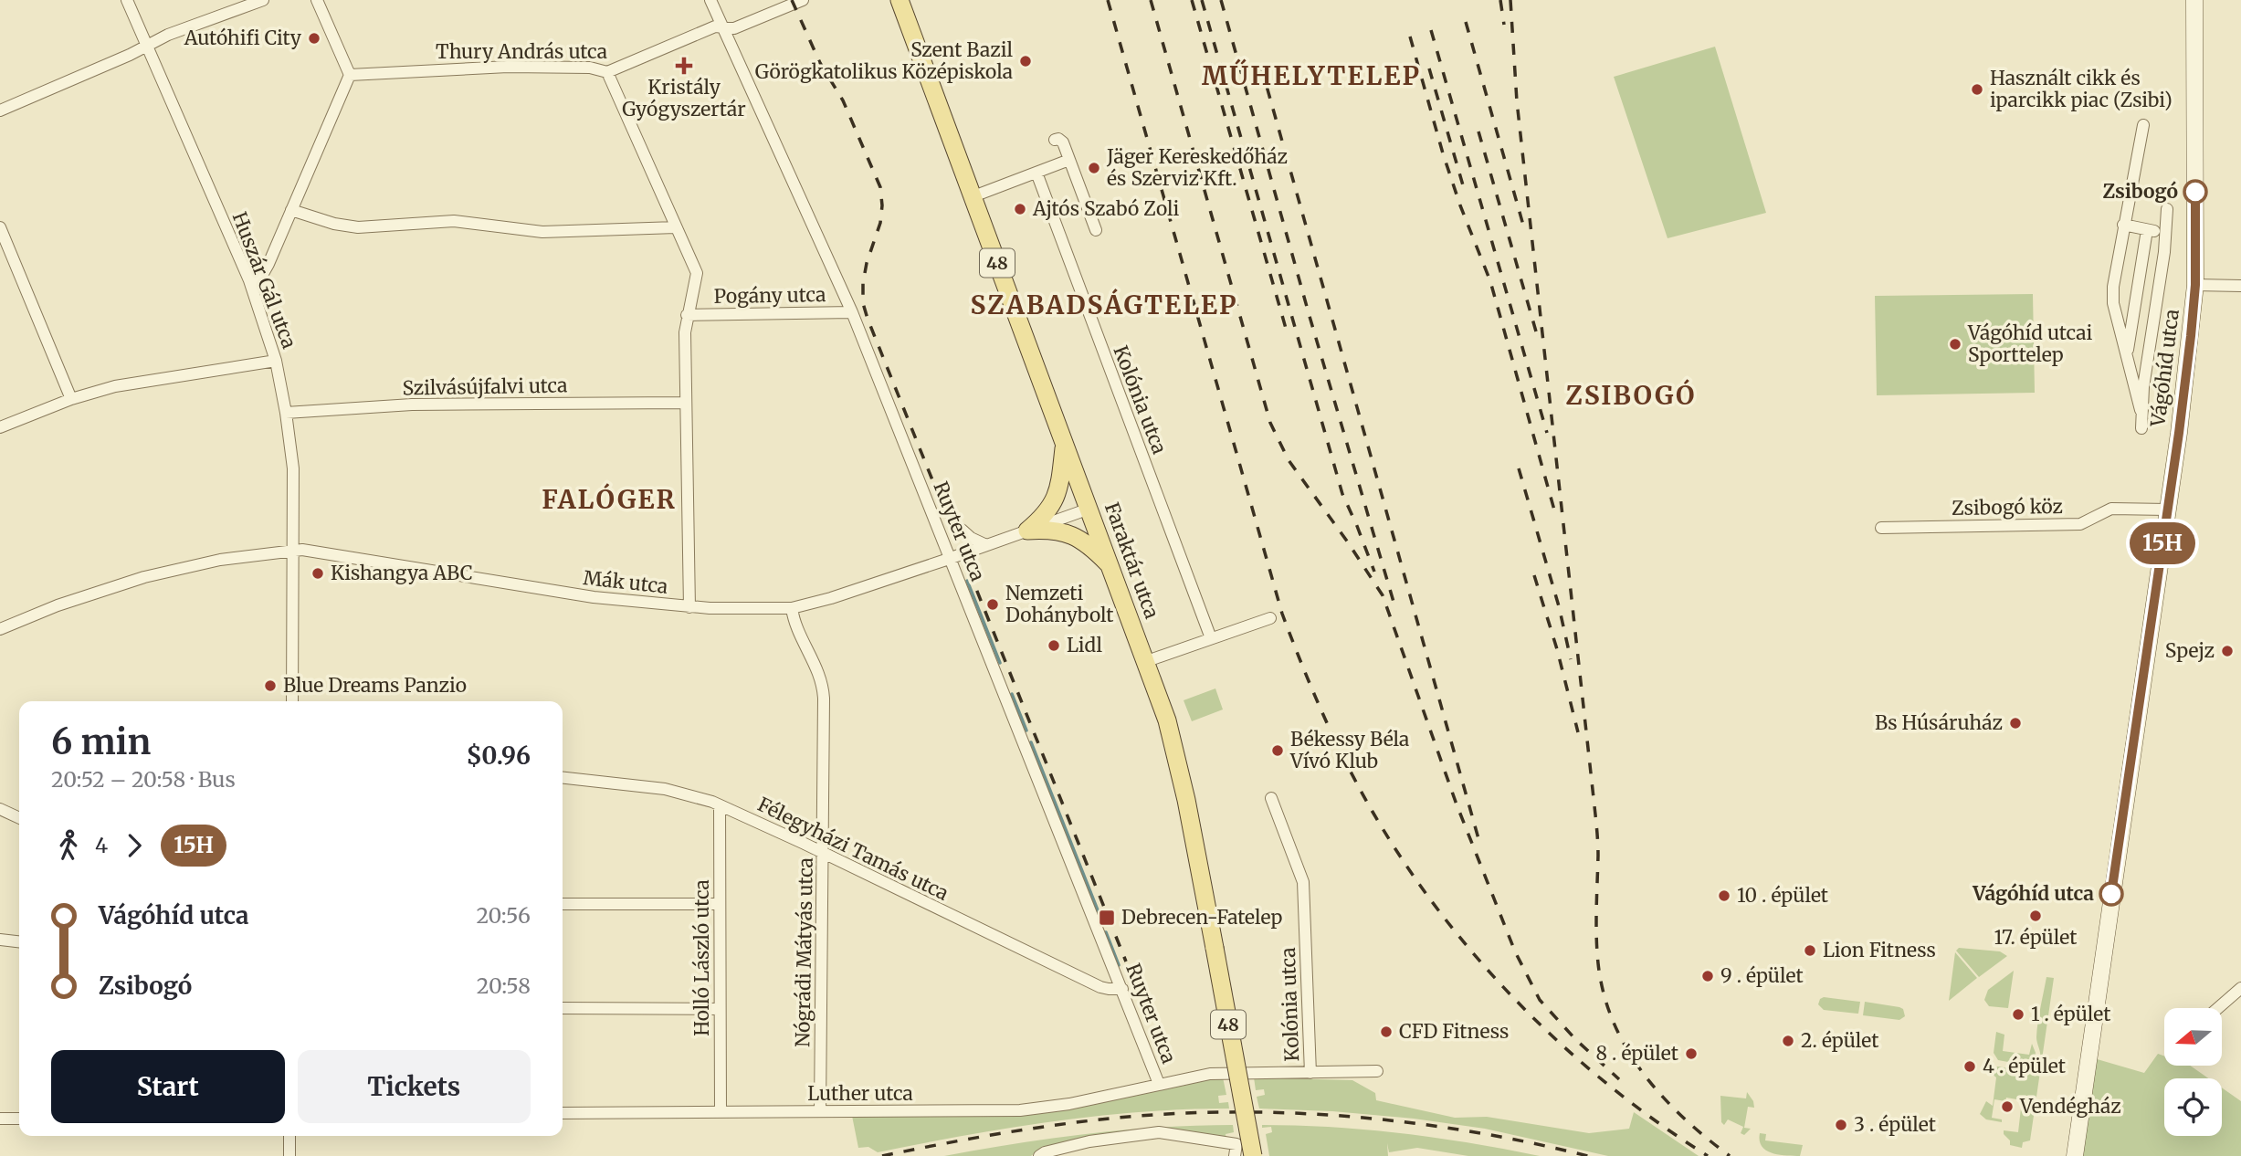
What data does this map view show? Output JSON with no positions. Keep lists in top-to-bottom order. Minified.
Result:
{"streets":{"main road":["48","Vágóhíd utca","Faraktár utca"],"street":["Thury András utca","Huszár Gál utca","Pogány utca","Szilvásújfalvi utca","Kolónia utca","Zsibogó köz","Ruyter utca","Mák utca","Félegyházi Tamás utca","Nógrádi Mátyás utca","Holló László utca","Luther utca"]},"crossings":[["Thury András utca","Ruyter utca"],["Huszár Gál utca","Szilvásújfalvi utca"],["Huszár Gál utca","Mák utca"],["Pogány utca","Ruyter utca"],["Vágóhíd utca","Zsibogó köz"],["Kolónia utca","Luther utca"],["Ruyter utca","Mák utca"],["Ruyter utca","Félegyházi Tamás utca"],["Ruyter utca","Luther utca"],["Faraktár utca","Mák utca"],["Mák utca","Nógrádi Mátyás utca"],["Félegyházi Tamás utca","Nógrádi Mátyás utca"],["Félegyházi Tamás utca","Holló László utca"],["Nógrádi Mátyás utca","Luther utca"],["Holló László utca","Luther utca"]],"districts":["MŰHELYTELEP","SZABADSÁGTELEP","ZSIBOGÓ","FALÓGER"],"places":{"other":["Autóhifi City","Szent Bazil Görögkatolikus Középiskola","Használt cikk és iparcikk piac (Zsibi)","Jäger Kereskedőház és Szerviz Kft.","Zsibogó","Ajtós Szabó Zoli","Vágóhíd utcai Sporttelep","Kishangya ABC","Nemzeti Dohánybolt","Lidl","Spejz","Blue Dreams Panzio","Bs Húsáruház","Békessy Béla Vívó Klub","Vágóhíd utca","10 . épület","17. épület","Lion Fitness","9 . épület","1 . épület","CFD Fitness","2. épület","8 . épület","4 . épület","Vendégház","3 . épület"],"health":["Kristály Gyógyszertár"],"transit":["Debrecen-Fatelep"]},"lines":["bus line 15H"],"north":"left","page":{"on_map":"15H","heading":["6 min","20:52 – 20:58 · Bus","$0.96"],"legs":["4","15H"],"list":[{"name":"Vágóhíd utca","value":"20:56"},{"name":"Zsibogó","value":"20:58"}],"buttons":["Start","Tickets"]}}
